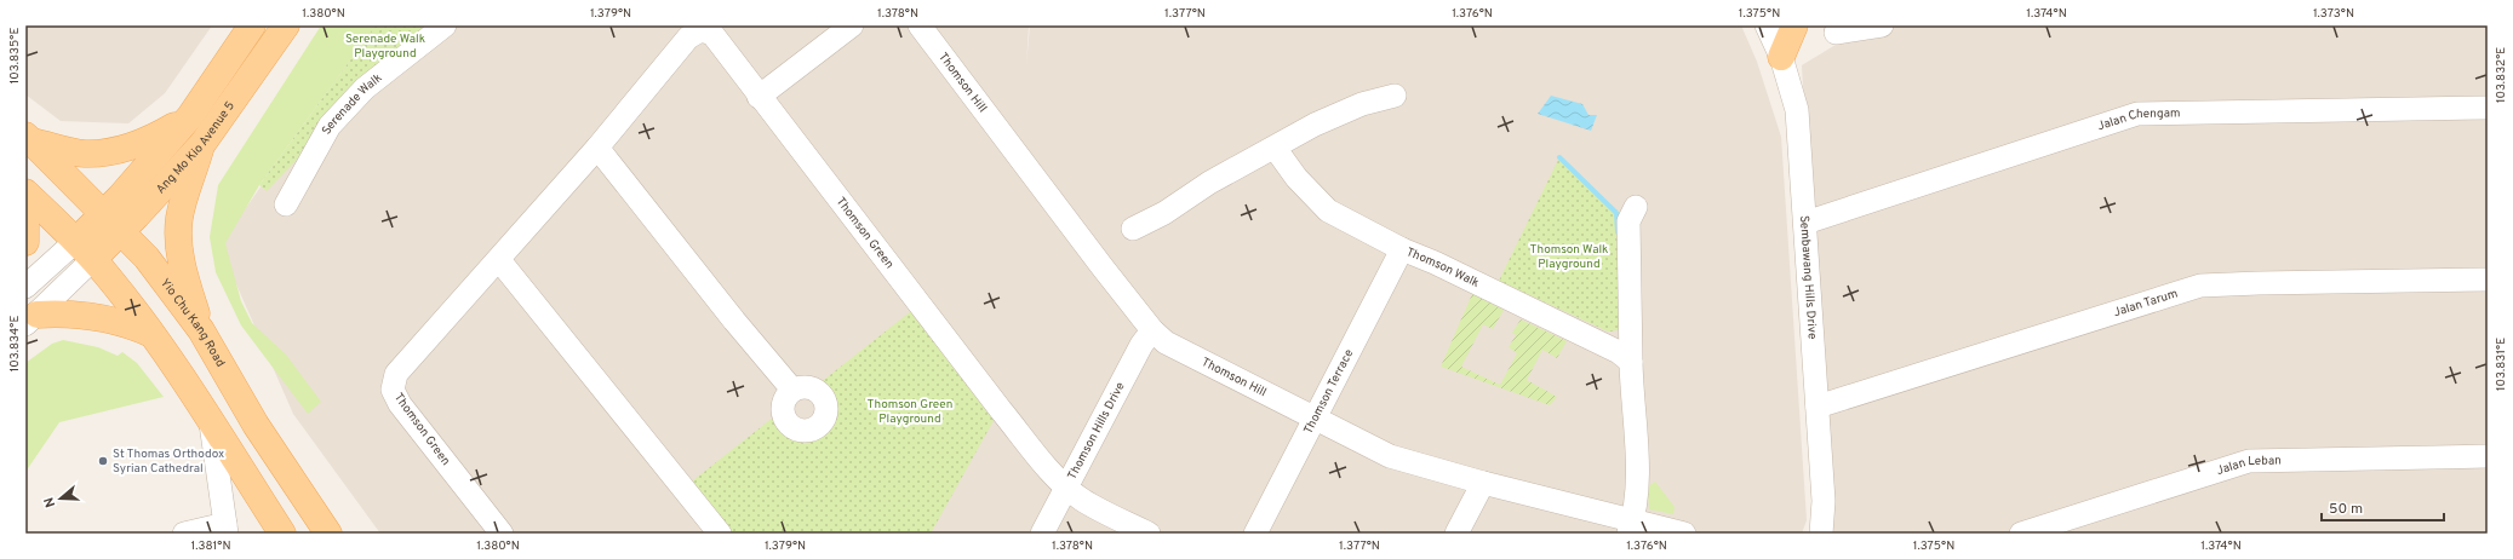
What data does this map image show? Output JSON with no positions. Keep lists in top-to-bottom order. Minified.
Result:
{"streets":{"main road":["Ang Mo Kio Avenue 5","Yio Chu Kang Road"],"street":["Thomson Hill","Serenade Walk","Jalan Chengam","Thomson Green","Thomson Walk","Sembawang Hills Drive","Jalan Tarum","Thomson Terrace","Thomson Hills Drive","Jalan Leban"]},"crossings":[["Thomson Hill","Thomson Terrace"],["Thomson Hill","Thomson Hills Drive"],["Jalan Chengam","Sembawang Hills Drive"],["Ang Mo Kio Avenue 5","Yio Chu Kang Road"],["Thomson Green","Thomson Hills Drive"],["Thomson Walk","Thomson Terrace"],["Sembawang Hills Drive","Jalan Tarum"]],"parks":["Serenade Walk Playground","Thomson Walk Playground","Thomson Green Playground"],"places":["St Thomas Orthodox Syrian Cathedral"],"scale_bar":"50 m","north":"left","coordinates":["1.380°N","1.379°N","1.378°N","1.377°N","1.376°N","1.375°N","1.374°N","1.373°N","103.835°E","103.832°E","103.834°E","103.831°E","1.381°N"]}
